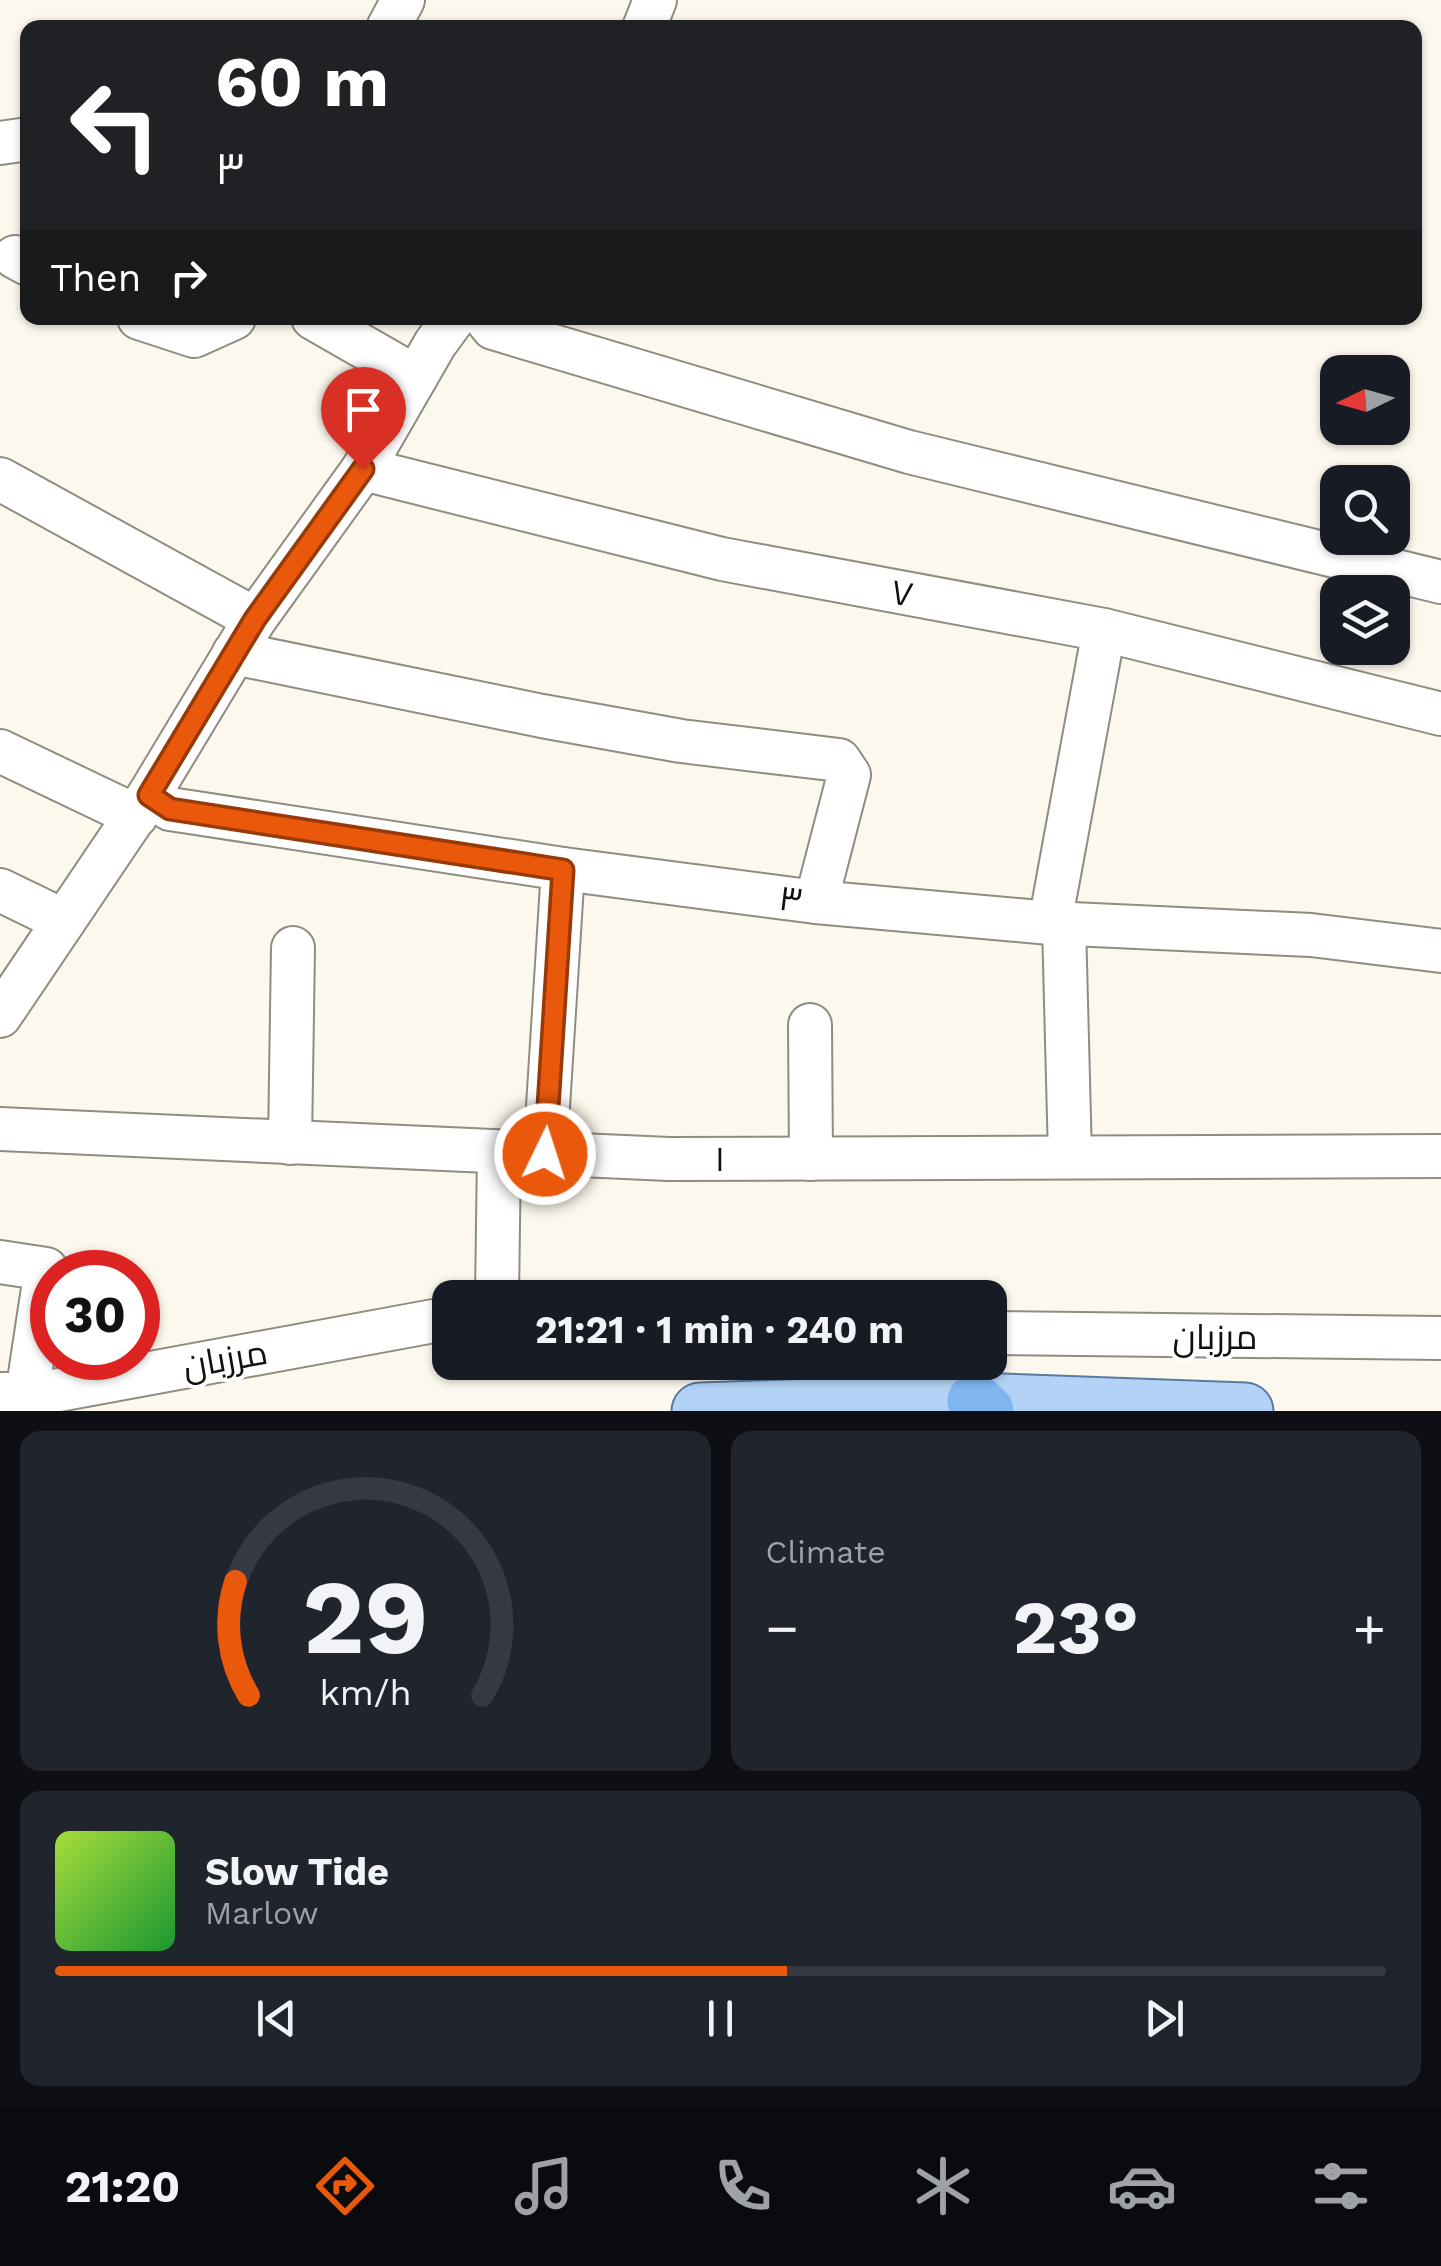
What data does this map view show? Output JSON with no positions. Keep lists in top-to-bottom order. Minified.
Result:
{"streets":{"street":["۷","۳","۱","مرزبان"]},"north":"left","page":{"turn":["60 m","۳"],"then":"Then","limit":"30","trip":"21:21 · 1 min · 240 m","tile":"Climate","heat":["−","23°","+"],"song":["Slow Tide","Marlow"],"tabs":"21:20","gauge":["29","km/h"]}}
